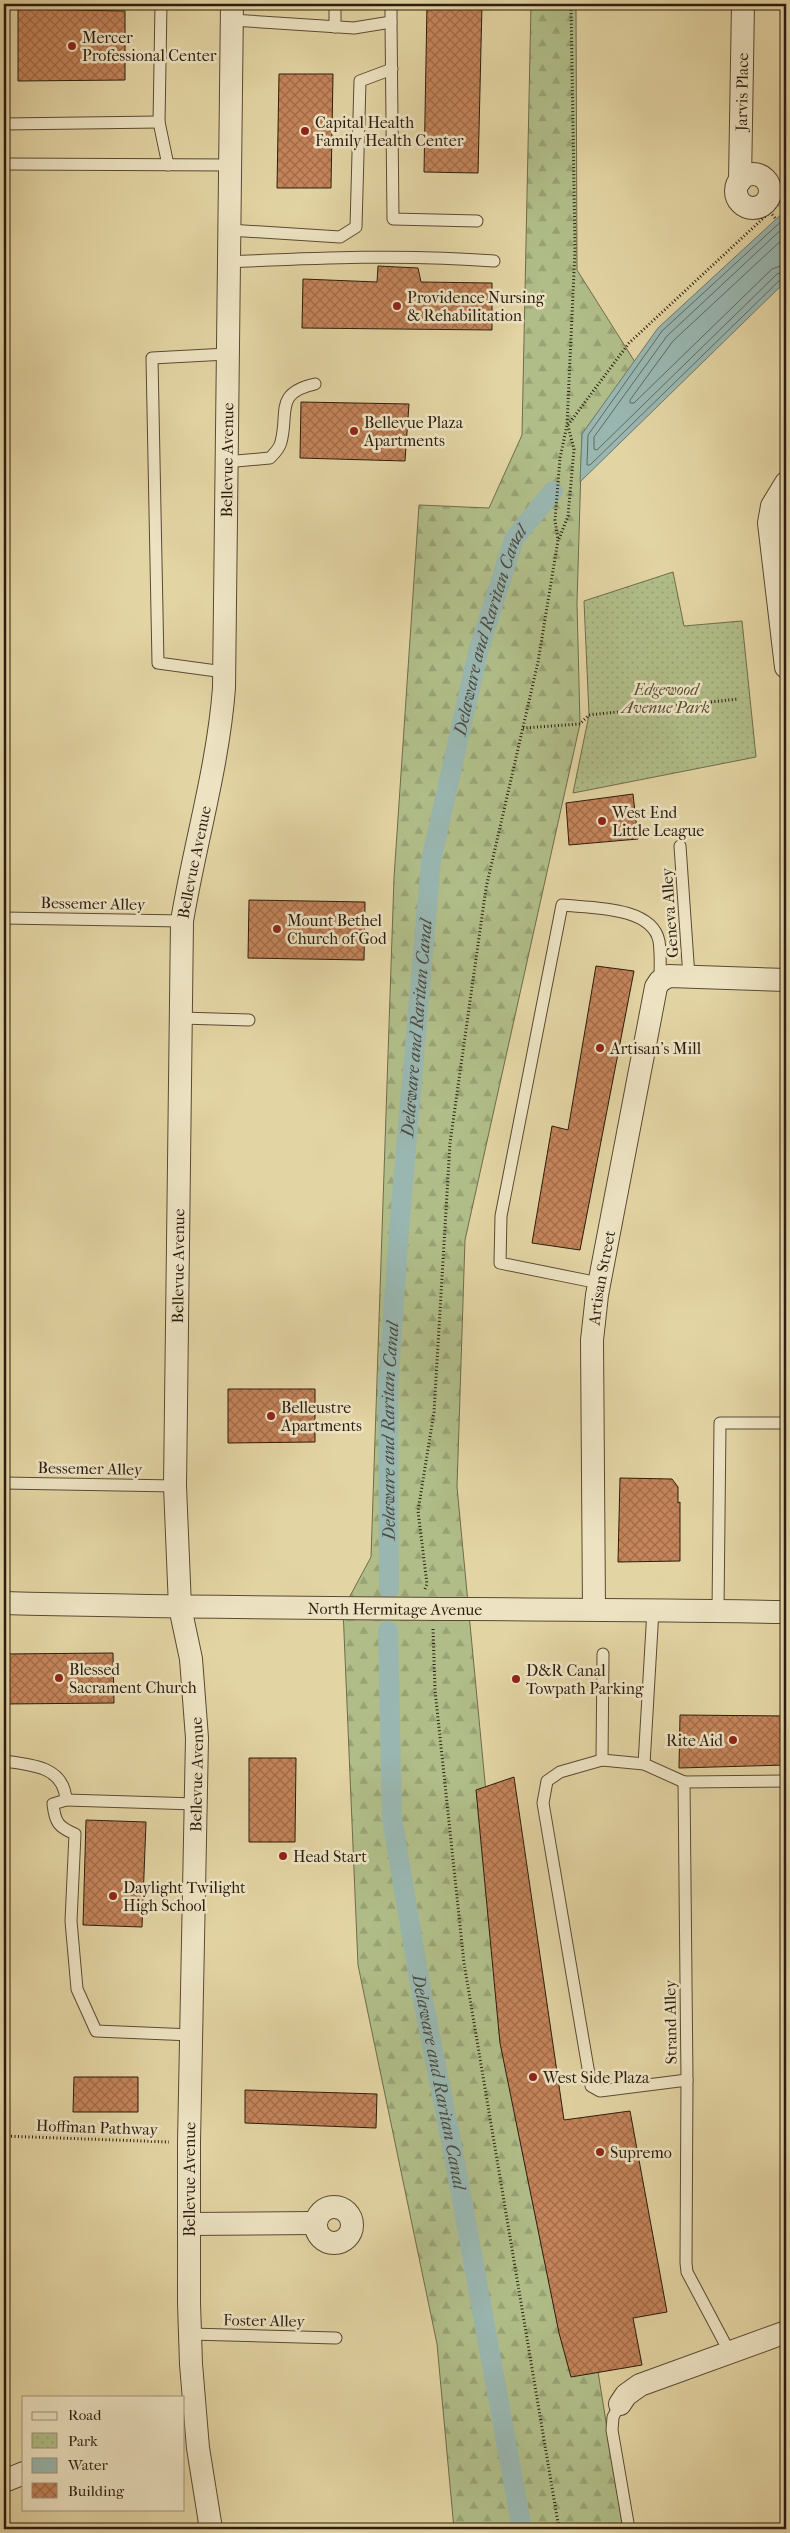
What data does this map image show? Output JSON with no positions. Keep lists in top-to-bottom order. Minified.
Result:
{"streets":{"street":["Jarvis Place","Bellevue Avenue","Artisan Street","North Hermitage Avenue"],"lane":["Bessemer Alley","Geneva Alley","Strand Alley","Foster Alley"],"path":["Hoffman Pathway"]},"crossings":[["Bellevue Avenue","Bessemer Alley"],["Bellevue Avenue","North Hermitage Avenue"],["Bellevue Avenue","Hoffman Pathway"],["Bellevue Avenue","Foster Alley"],["Artisan Street","North Hermitage Avenue"]],"water":["Delaware and Raritan Canal"],"parks":["Edgewood Avenue Park"],"places":["Mercer Professional Center","Capital Health Family Health Center","Providence Nursing & Rehabilitation","Bellevue Plaza Apartments","West End Little League","Mount Bethel Church of God","Artisan's Mill","Belleustre Apartments","Blessed Sacrament Church","D&R Canal Towpath Parking","Rite Aid","Head Start","Daylight Twilight High School","West Side Plaza","Supremo"],"legend":["Road","Park","Water","Building"]}
